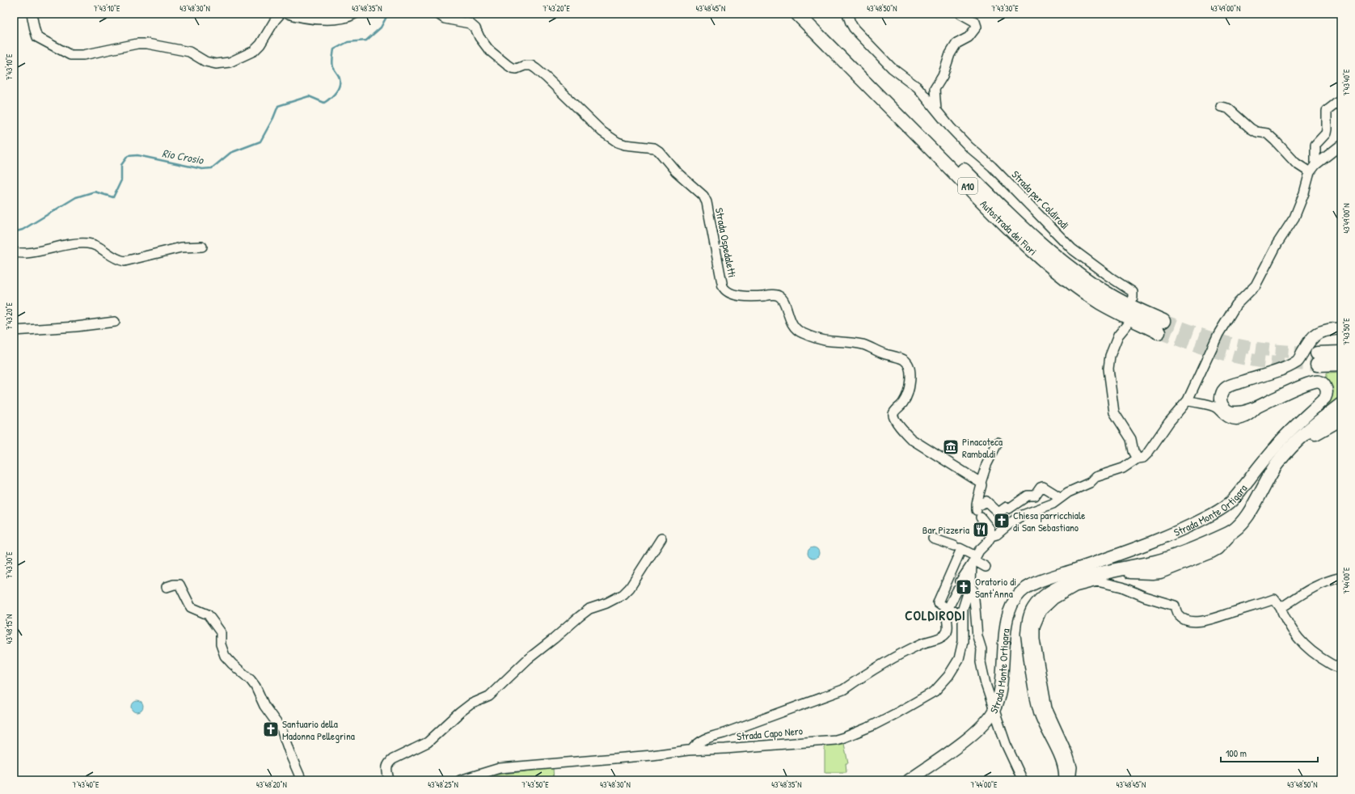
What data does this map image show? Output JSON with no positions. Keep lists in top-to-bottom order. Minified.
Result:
{"streets":{"highway":["A10","Autostrada dei Fiori"],"main road":["Strada Monte Ortigara"],"street":["Strada per Coldirodi","Strada Ospedaletti","Strada Capo Nero"]},"districts":["COLDIRODI"],"water":["Rio Crosio"],"places":{"museum":["Pinacoteca Rambaldi"],"church":["Chiesa parricchiale di San Sebastiano","Oratorio di Sant'Anna","Santuario della Madonna Pellegrina"],"restaurant":["Bar Pizzeria"]},"scale_bar":"100 m","coordinates":["7°43'10\"E","43°48'30\"N","43°48'35\"N","7°43'20\"E","43°48'45\"N","43°48'50\"N","7°43'30\"E","43°49'00\"N","7°43'40\"E","7°43'50\"E","7°44'00\"E","43°48'15\"N","43°48'20\"N","43°48'25\"N"]}
